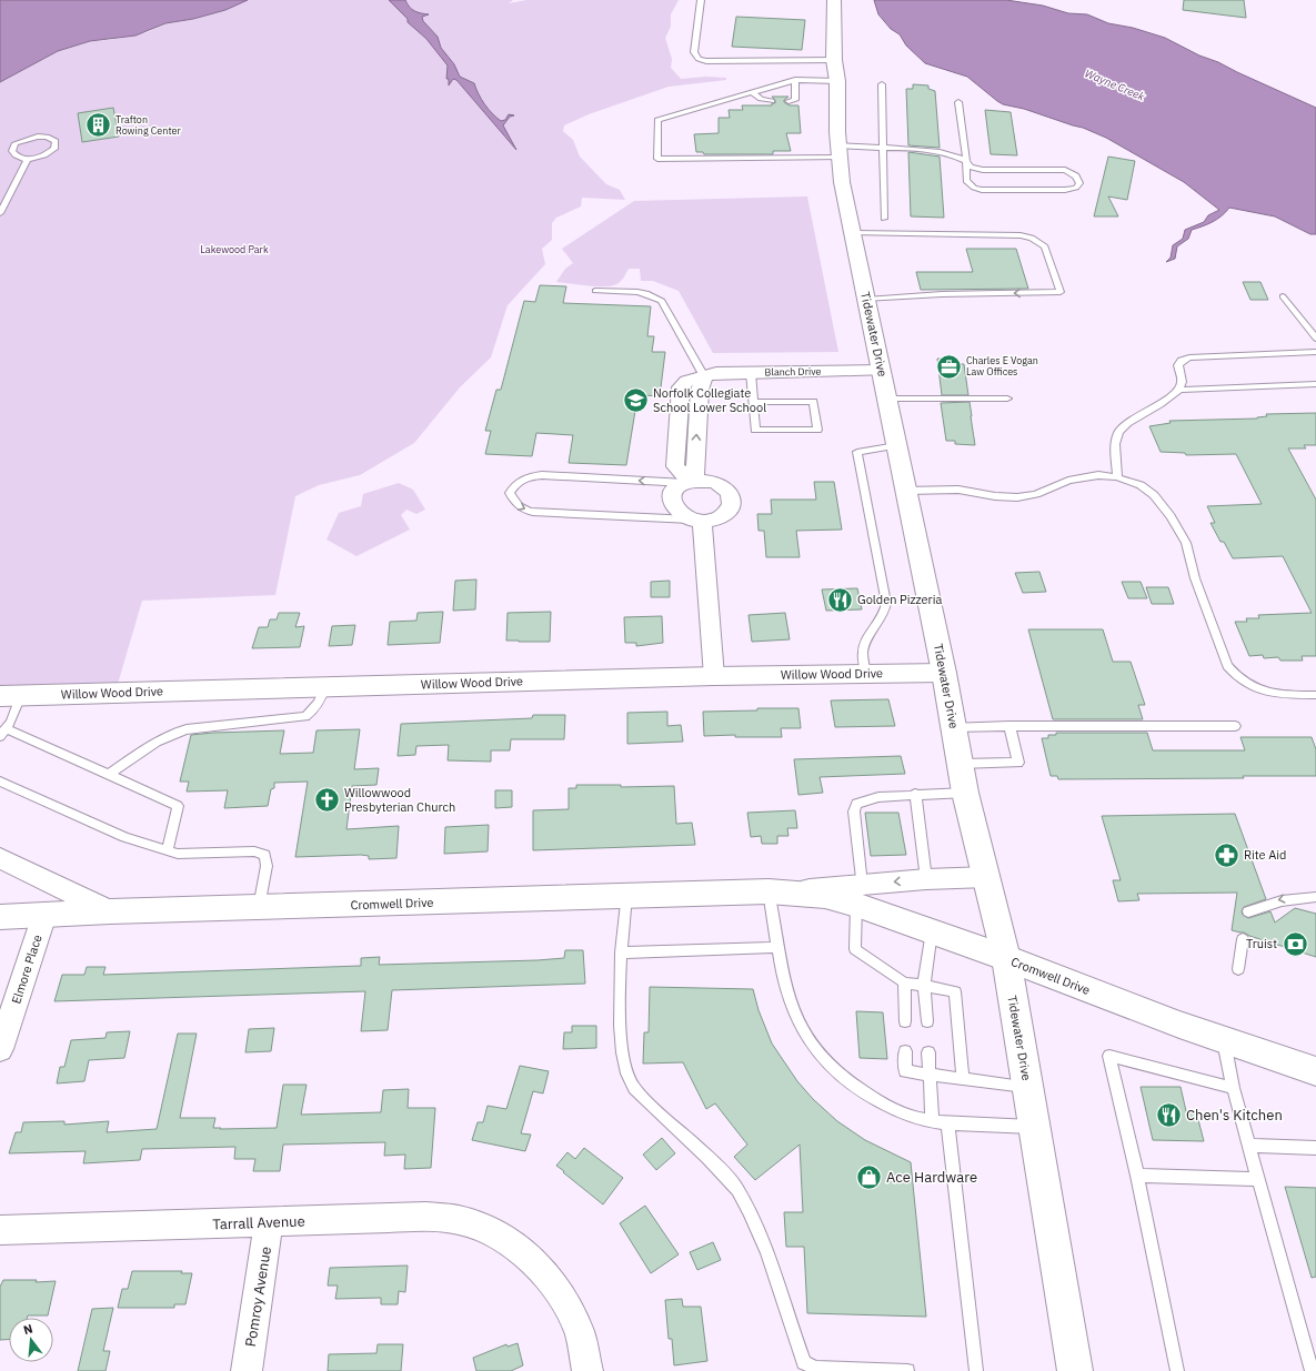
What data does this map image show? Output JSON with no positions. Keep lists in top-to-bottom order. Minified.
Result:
{"streets":{"main road":["Tidewater Drive","Willow Wood Drive","Cromwell Drive"],"street":["Blanch Drive","Elmore Place","Tarrall Avenue","Pomroy Avenue"]},"crossings":[["Tidewater Drive","Blanch Drive"],["Tidewater Drive","Willow Wood Drive"],["Tidewater Drive","Cromwell Drive"],["Cromwell Drive","Elmore Place"],["Tarrall Avenue","Pomroy Avenue"]],"water":["Wayne Creek"],"parks":["Lakewood Park"],"places":{"building":["Trafton Rowing Center"],"office":["Charles E Vogan Law Offices"],"school or university":["Norfolk Collegiate School Lower School"],"restaurant":["Golden Pizzeria","Chen's Kitchen"],"church":["Willowwood Presbyterian Church"],"pharmacy":["Rite Aid"],"bank":["Truist"],"shop":["Ace Hardware"]},"north":"top"}
